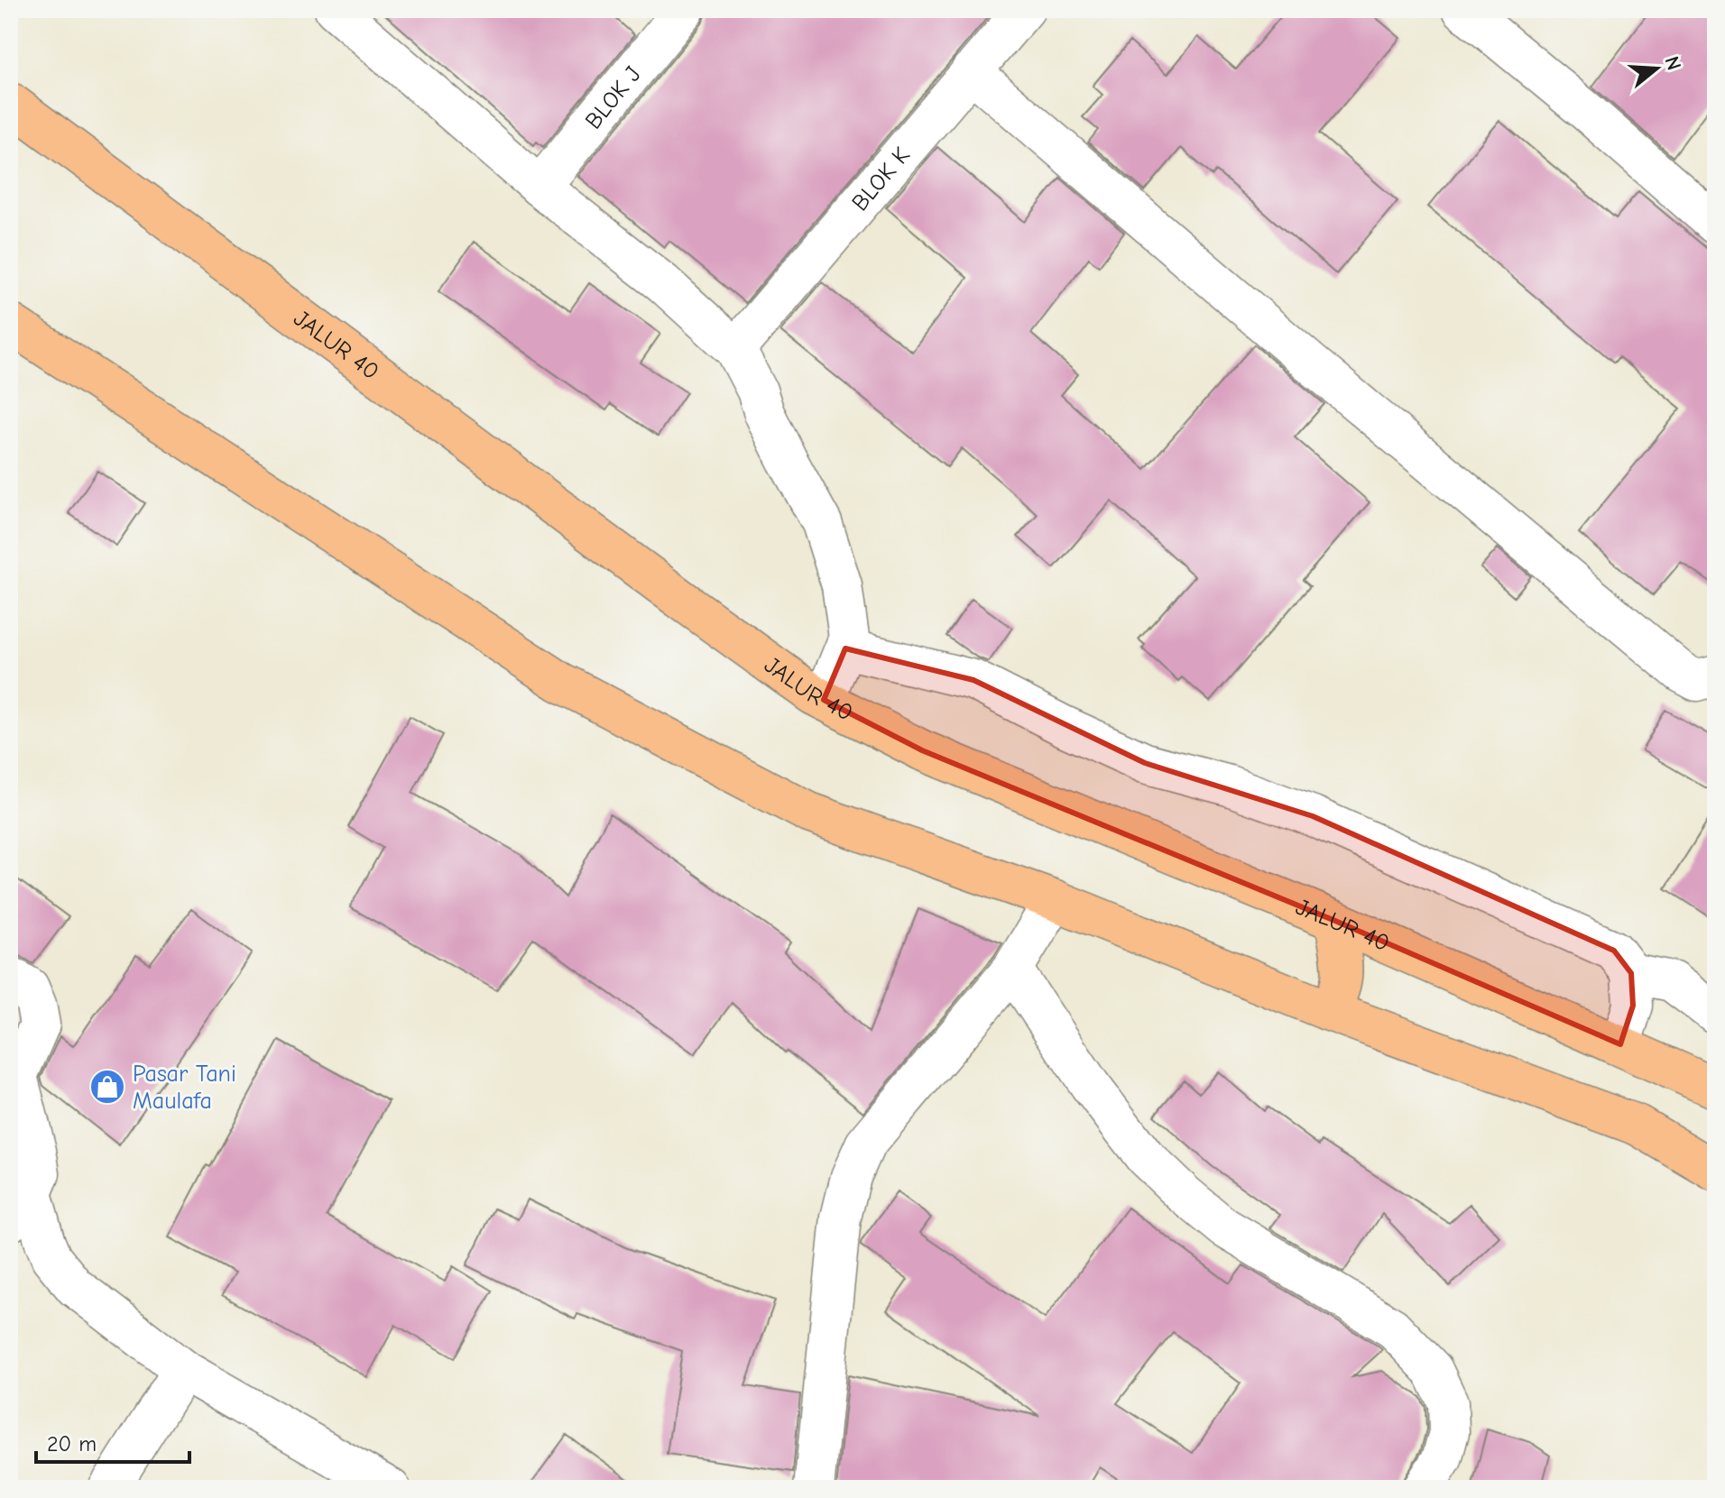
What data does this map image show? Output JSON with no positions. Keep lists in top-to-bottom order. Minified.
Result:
{"streets":{"highway":["JALUR 40"],"street":["BLOK J","BLOK K"]},"places":{"shop":["Pasar Tani Maulafa"]},"scale_bar":"20 m","north":"right"}
